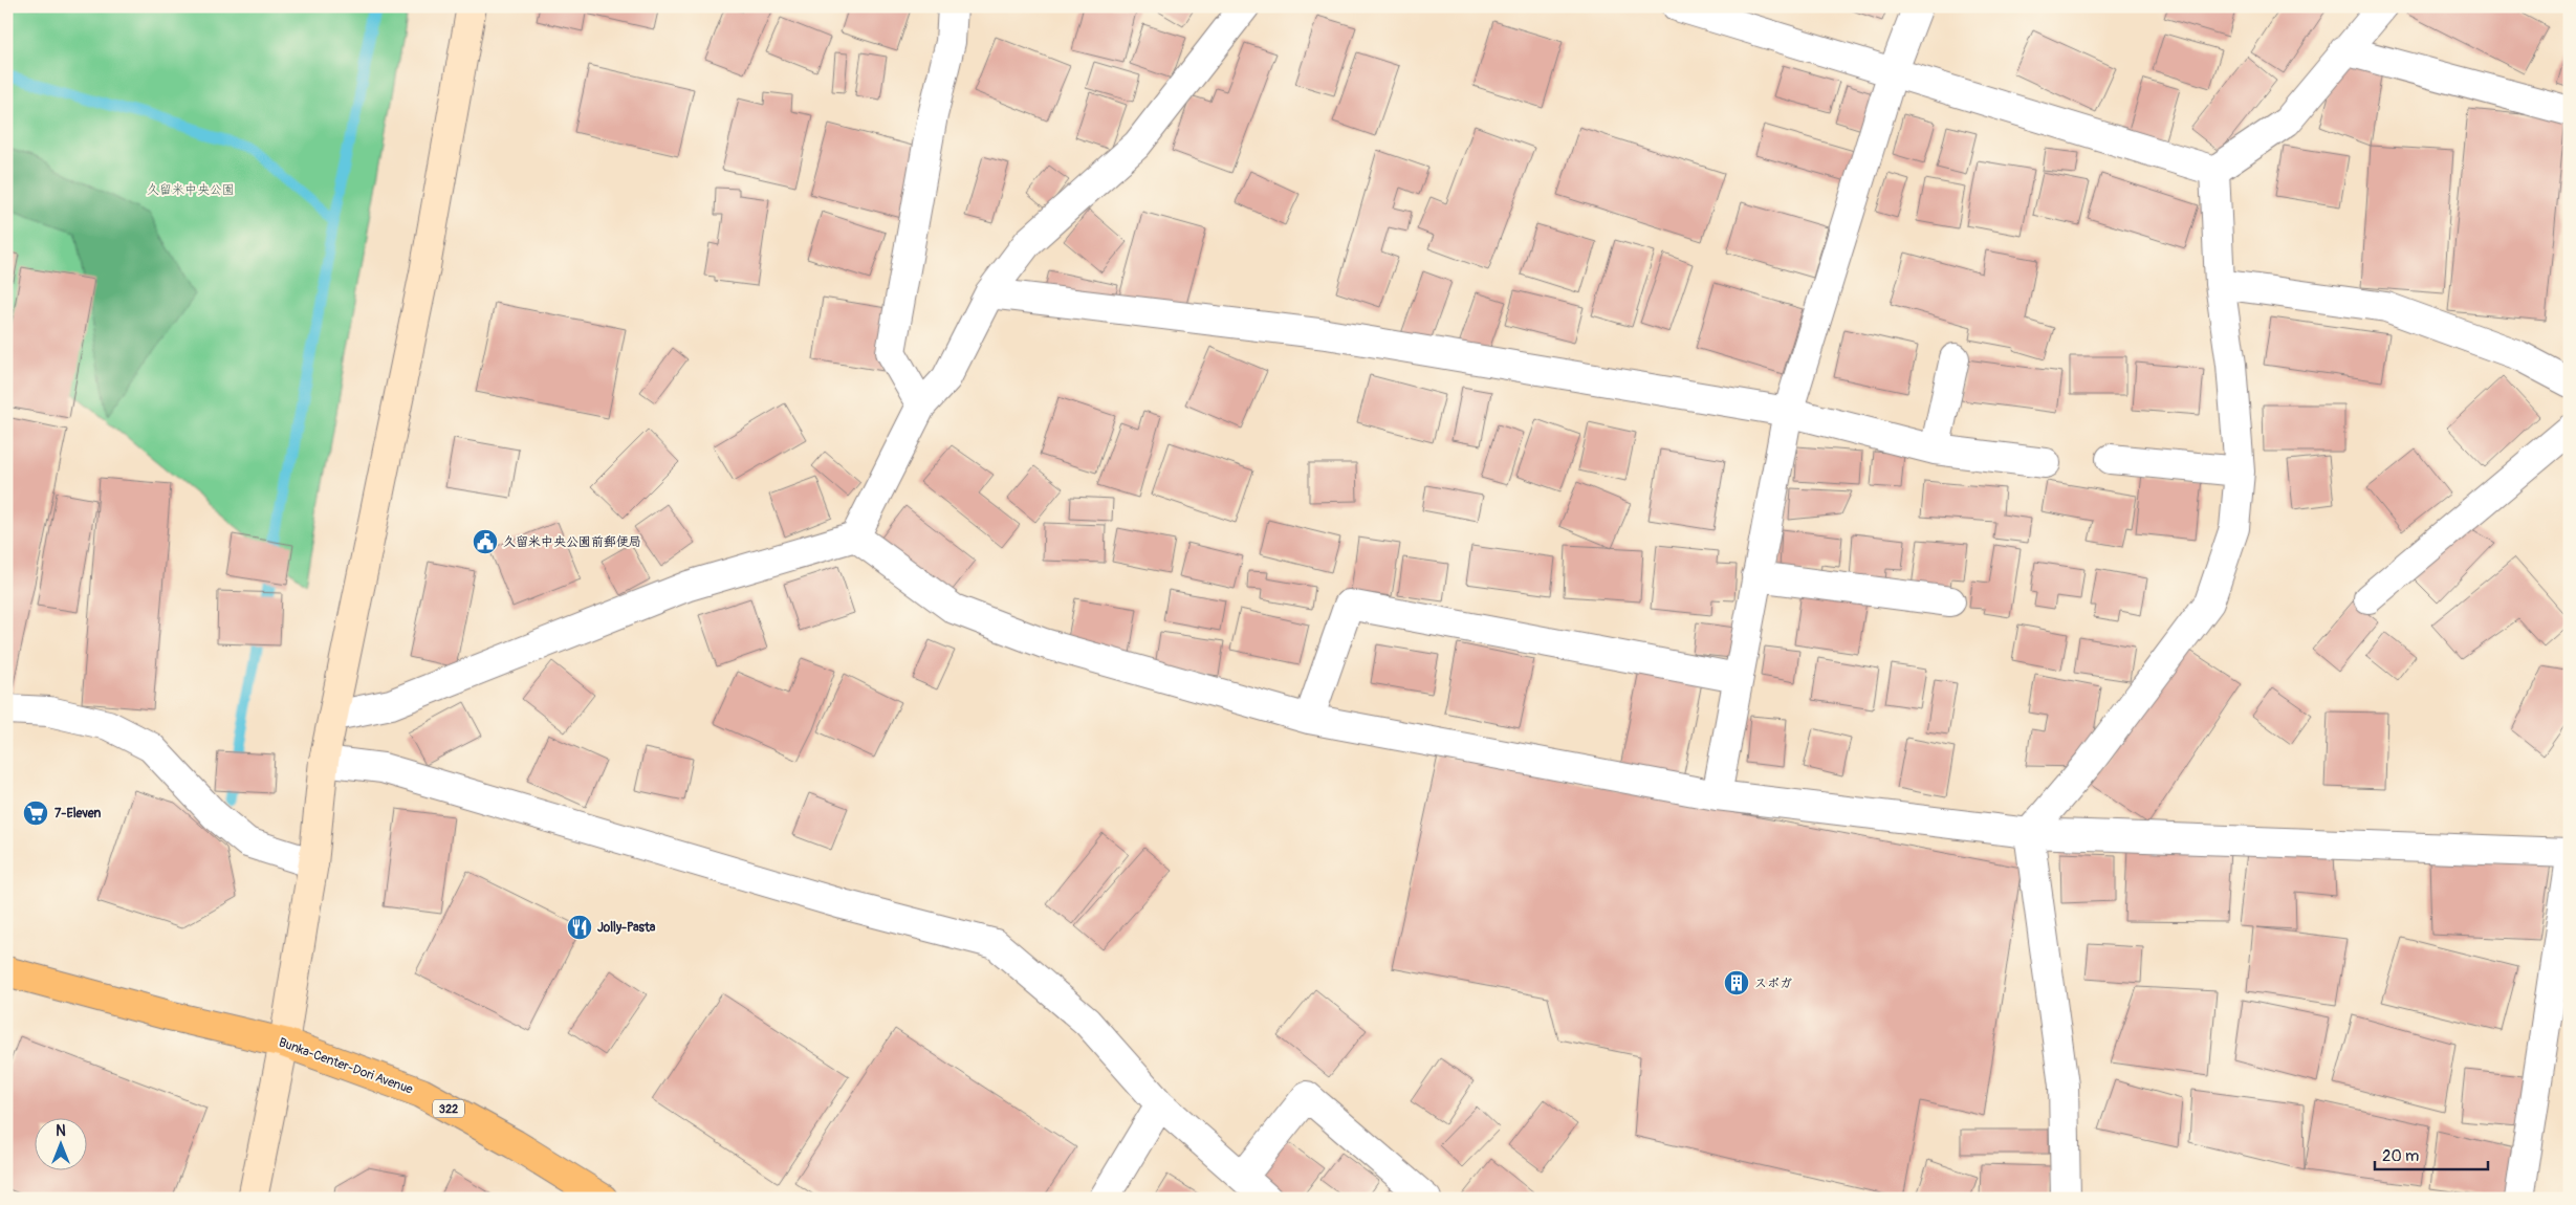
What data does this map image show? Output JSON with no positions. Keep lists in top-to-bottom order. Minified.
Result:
{"streets":{"highway":["Bunka-Center-Dori Avenue","322"]},"parks":["久留米中央公園"],"places":{"public building":["久留米中央公園前郵便局"],"supermarket":["7-Eleven"],"restaurant":["Jolly-Pasta"],"building":["スポガ"]},"scale_bar":"20 m","north":"top"}
